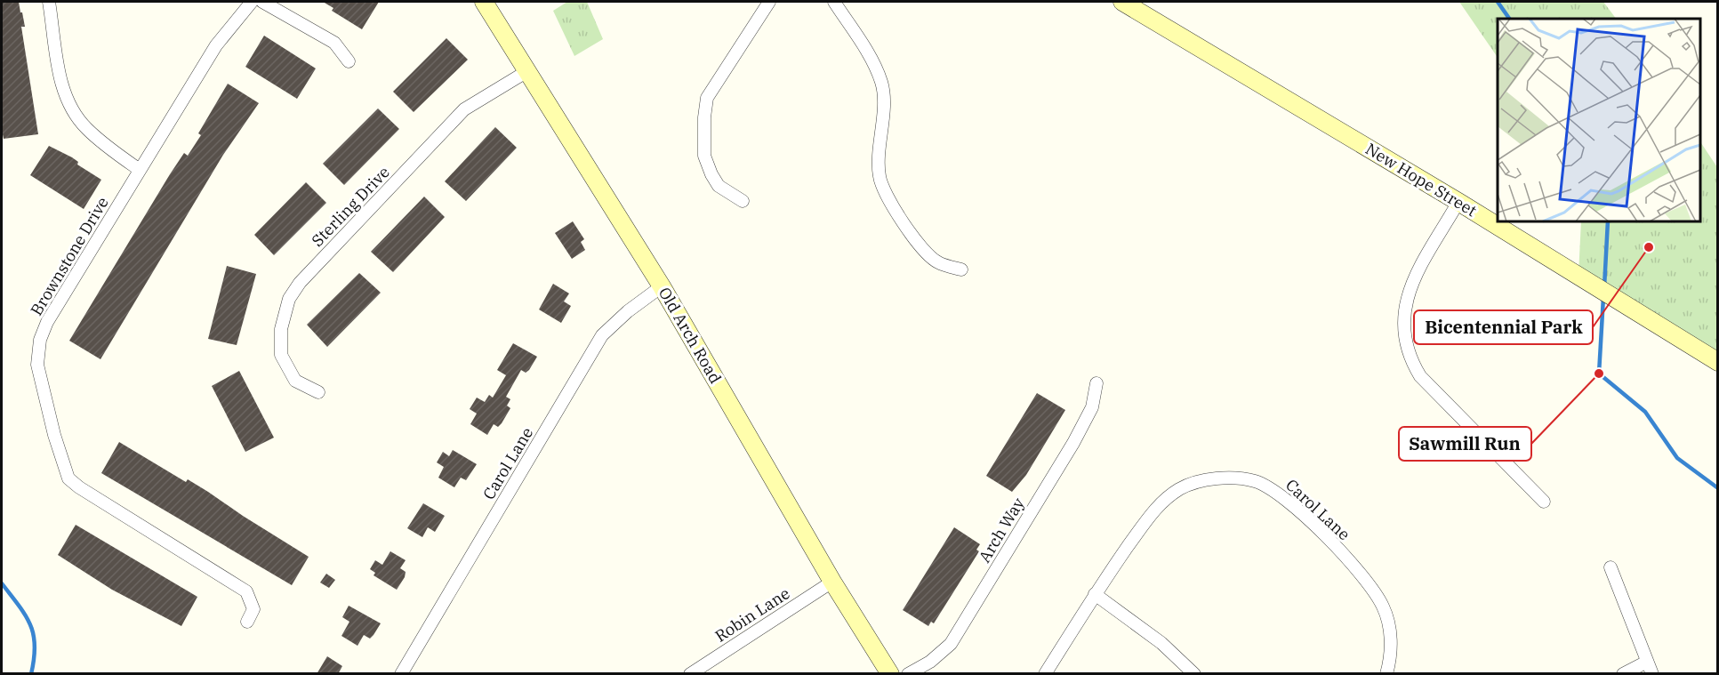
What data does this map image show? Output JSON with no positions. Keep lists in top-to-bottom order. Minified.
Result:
{"streets":{"street":["New Hope Street","Sterling Drive","Brownstone Drive","Old Arch Road","Carol Lane","Arch Way","Robin Lane"]},"crossings":[["Sterling Drive","Old Arch Road"],["Old Arch Road","Carol Lane"],["Old Arch Road","Robin Lane"]],"places":["Bicentennial Park","Sawmill Run"]}
